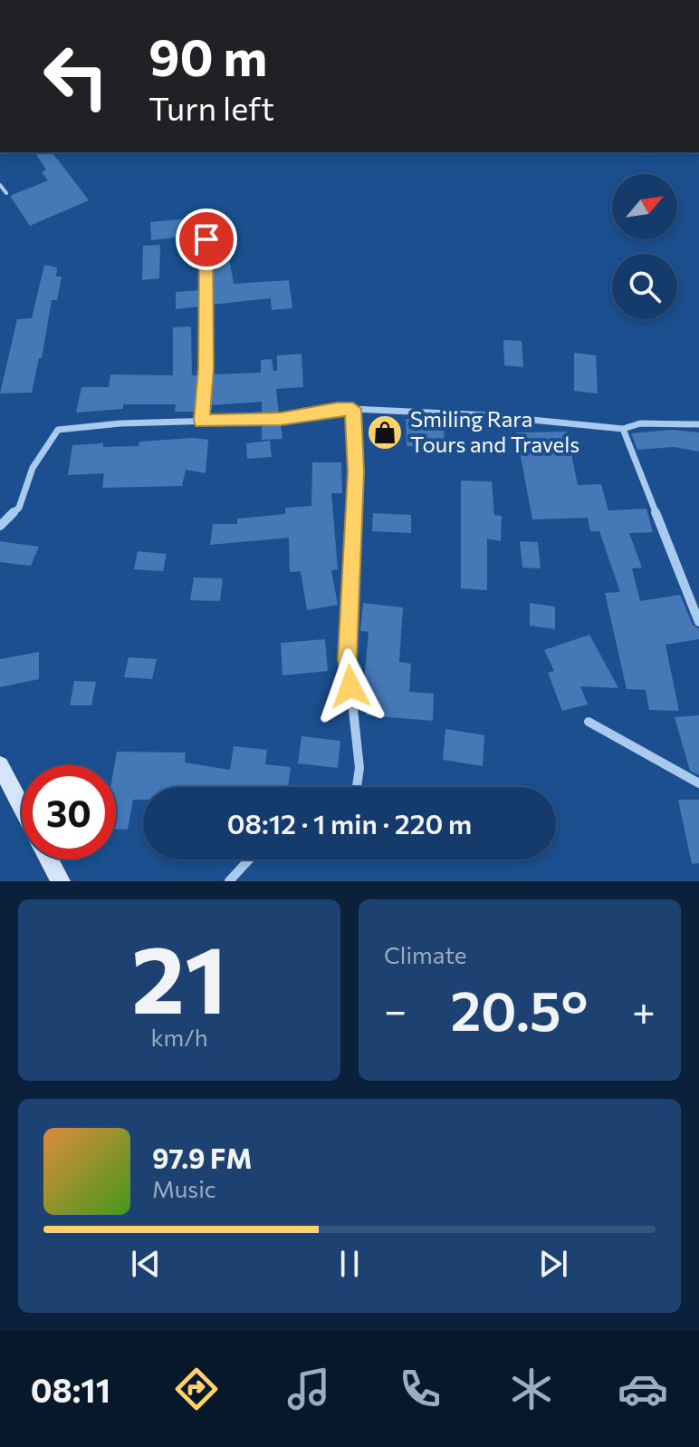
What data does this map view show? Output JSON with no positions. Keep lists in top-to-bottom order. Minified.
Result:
{"places":{"shop":["Smiling Rara Tours and Travels"]},"north":"top right","page":{"turn":["90 m","Turn left"],"limit":"30","trip":"08:12 · 1 min · 220 m","tile":[["21","km/h"],"Climate"],"heat":["−","20.5°","+"],"song":["97.9 FM","Music"],"tabs":"08:11"}}
